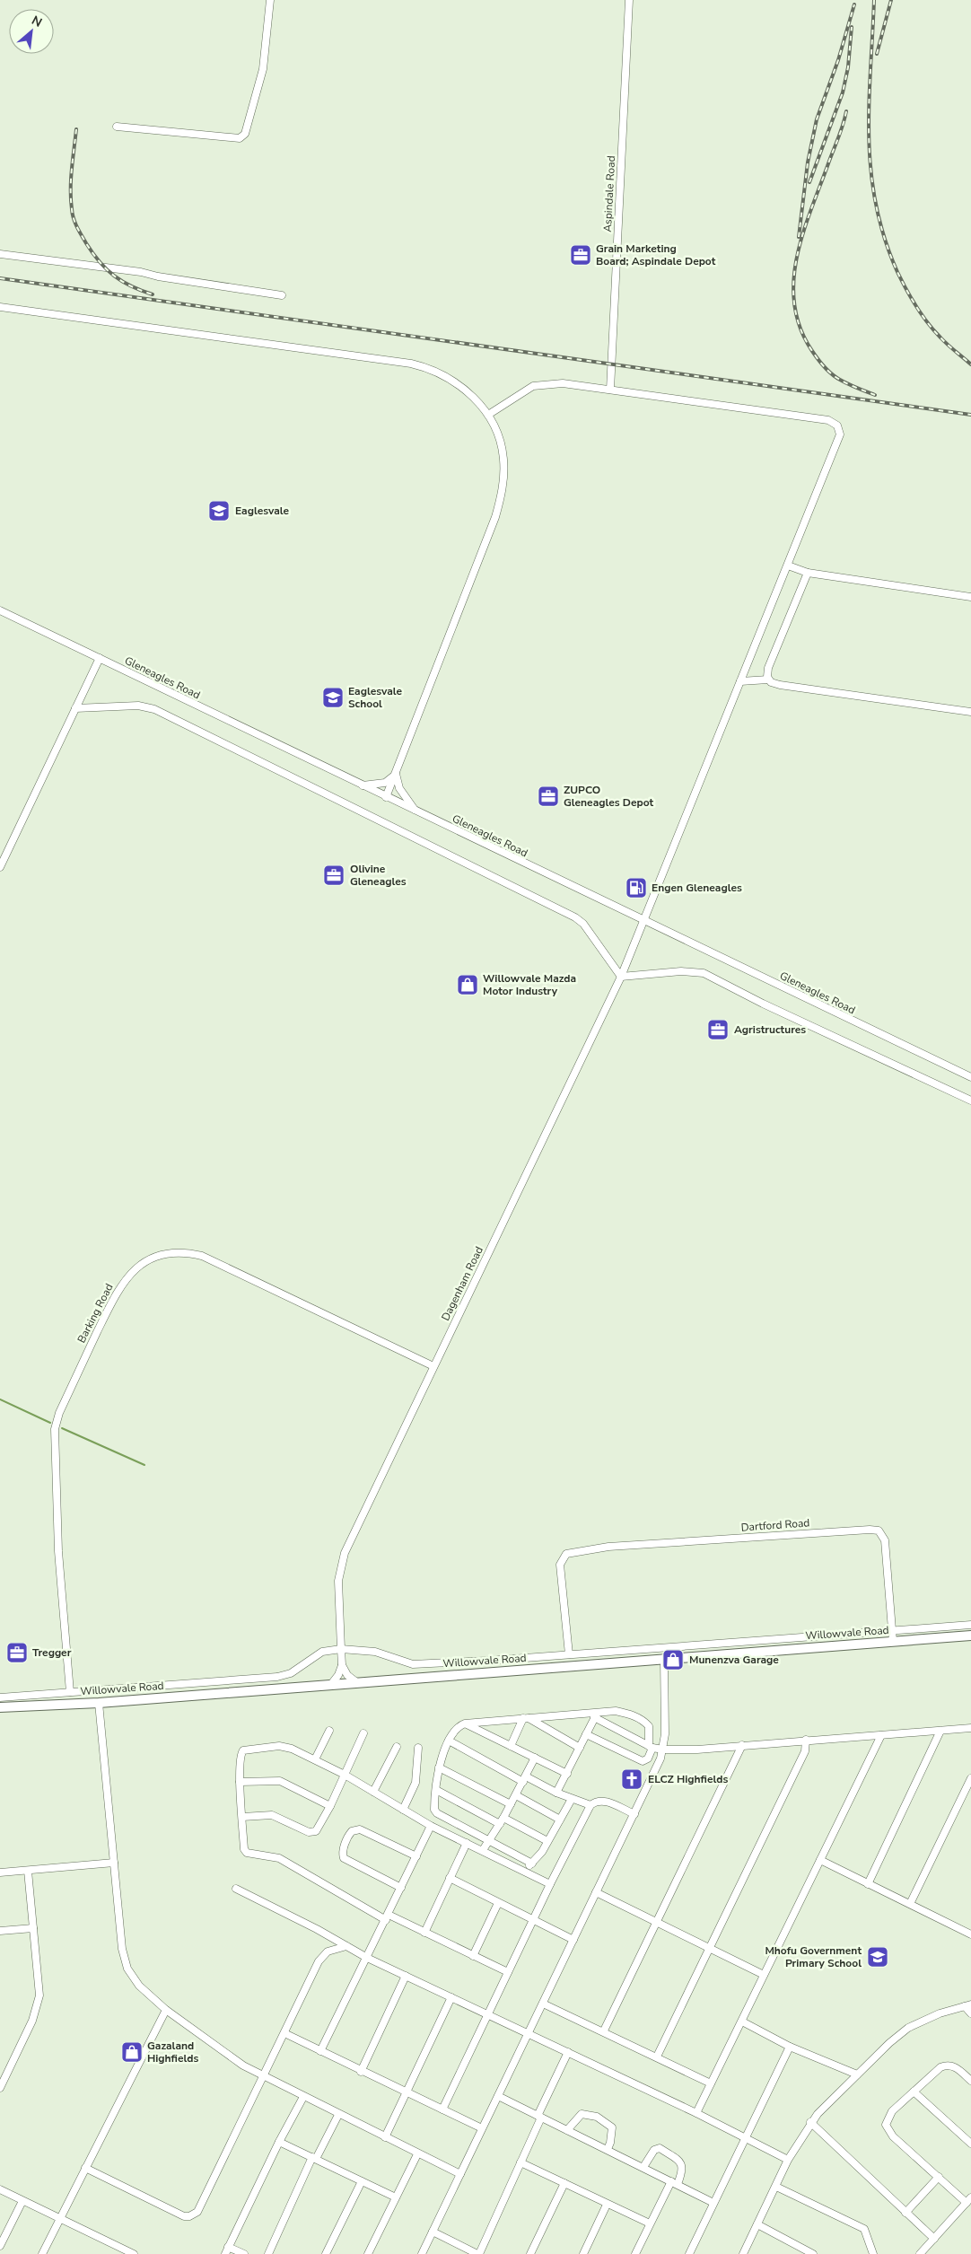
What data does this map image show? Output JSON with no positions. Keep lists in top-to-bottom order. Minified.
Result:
{"streets":{"main road":["Willowvale Road"],"street":["Aspindale Road","Gleneagles Road","Dagenham Road","Barking Road","Dartford Road"]},"crossings":[["Aspindale Road","Dagenham Road"],["Gleneagles Road","Dagenham Road"],["Dagenham Road","Barking Road"],["Dartford Road","Willowvale Road"]],"places":{"office":["Grain Marketing Board; Aspindale Depot","ZUPCO Gleneagles Depot","Olivine Gleneagles","Agristructures","Tregger"],"school or university":["Eaglesvale","Eaglesvale School","Mhofu Government Primary School"],"fuel station":["Engen Gleneagles"],"shop":["Willowvale Mazda Motor Industry","Munenzva Garage","Gazaland Highfields"],"church":["ELCZ Highfields"]},"north":"top right"}
